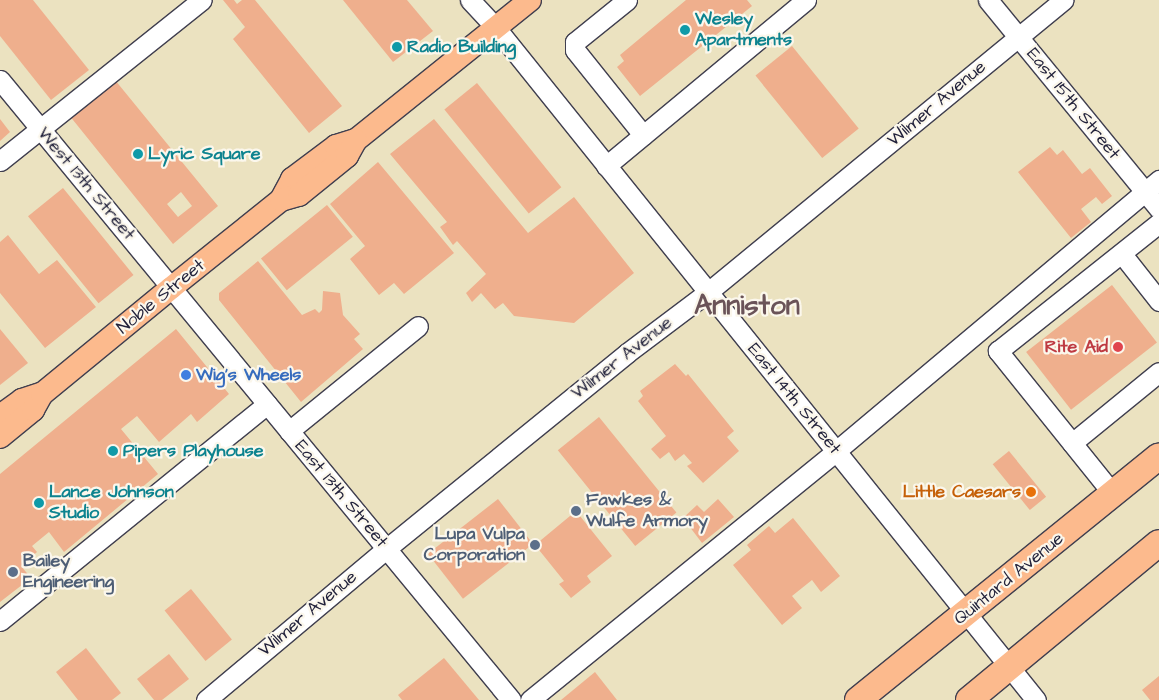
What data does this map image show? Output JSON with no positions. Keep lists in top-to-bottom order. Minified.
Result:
{"streets":{"highway":["Quintard Avenue"],"main road":["Noble Street"],"street":["Wilmer Avenue","East 15th Street","West 13th Street","East 14th Street","East 13th Street"]},"crossings":[["Wilmer Avenue","East 15th Street"],["Wilmer Avenue","East 14th Street"],["Wilmer Avenue","East 13th Street"],["West 13th Street","Noble Street"],["West 13th Street","East 13th Street"],["Noble Street","East 14th Street"],["Noble Street","East 13th Street"],["East 14th Street","Quintard Avenue"]],"districts":["Anniston"],"places":["Wesley Apartments","Radio Building","Lyric Square","Rite Aid","Wig's Wheels","Pipers Playhouse","Little Caesars","Lance Johnson Studio","Fawkes & Wulfe Armory","Lupa Vulpa Corporation","Bailey Engineering"]}
